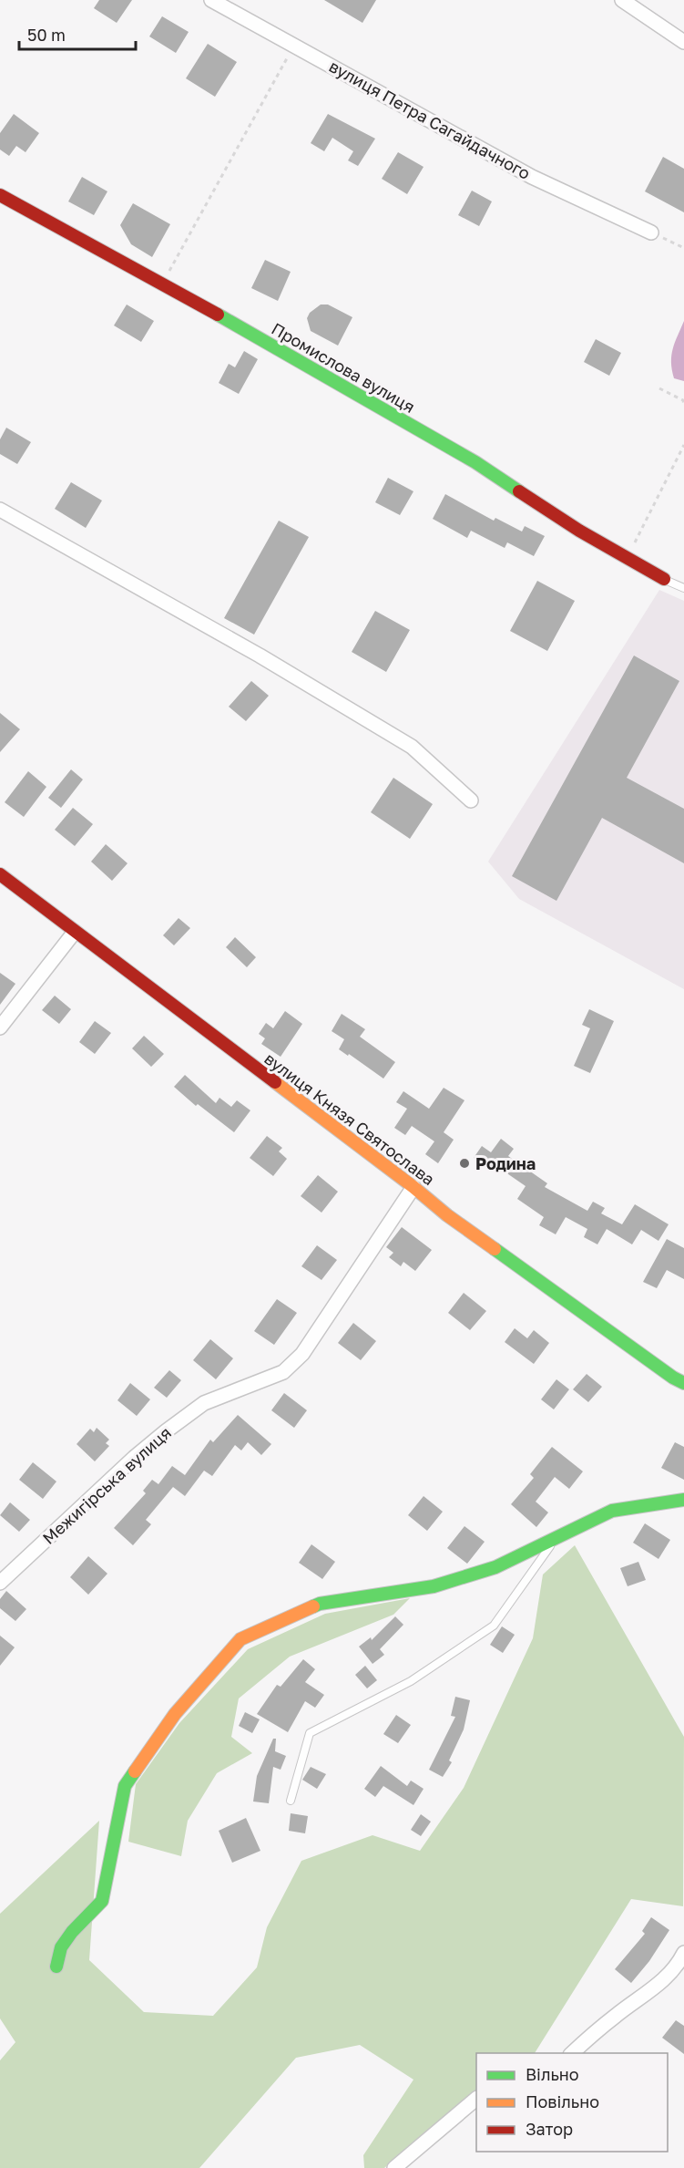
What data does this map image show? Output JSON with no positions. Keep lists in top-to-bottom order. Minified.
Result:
{"streets":{"street":["вулиця Петра Сагайдачного","Промислова вулиця","вулиця Князя Святослава","Межигірська вулиця"]},"crossings":[["вулиця Князя Святослава","Межигірська вулиця"]],"places":["Родина"],"legend":["Вільно","Повільно","Затор"],"scale_bar":"50 m"}
